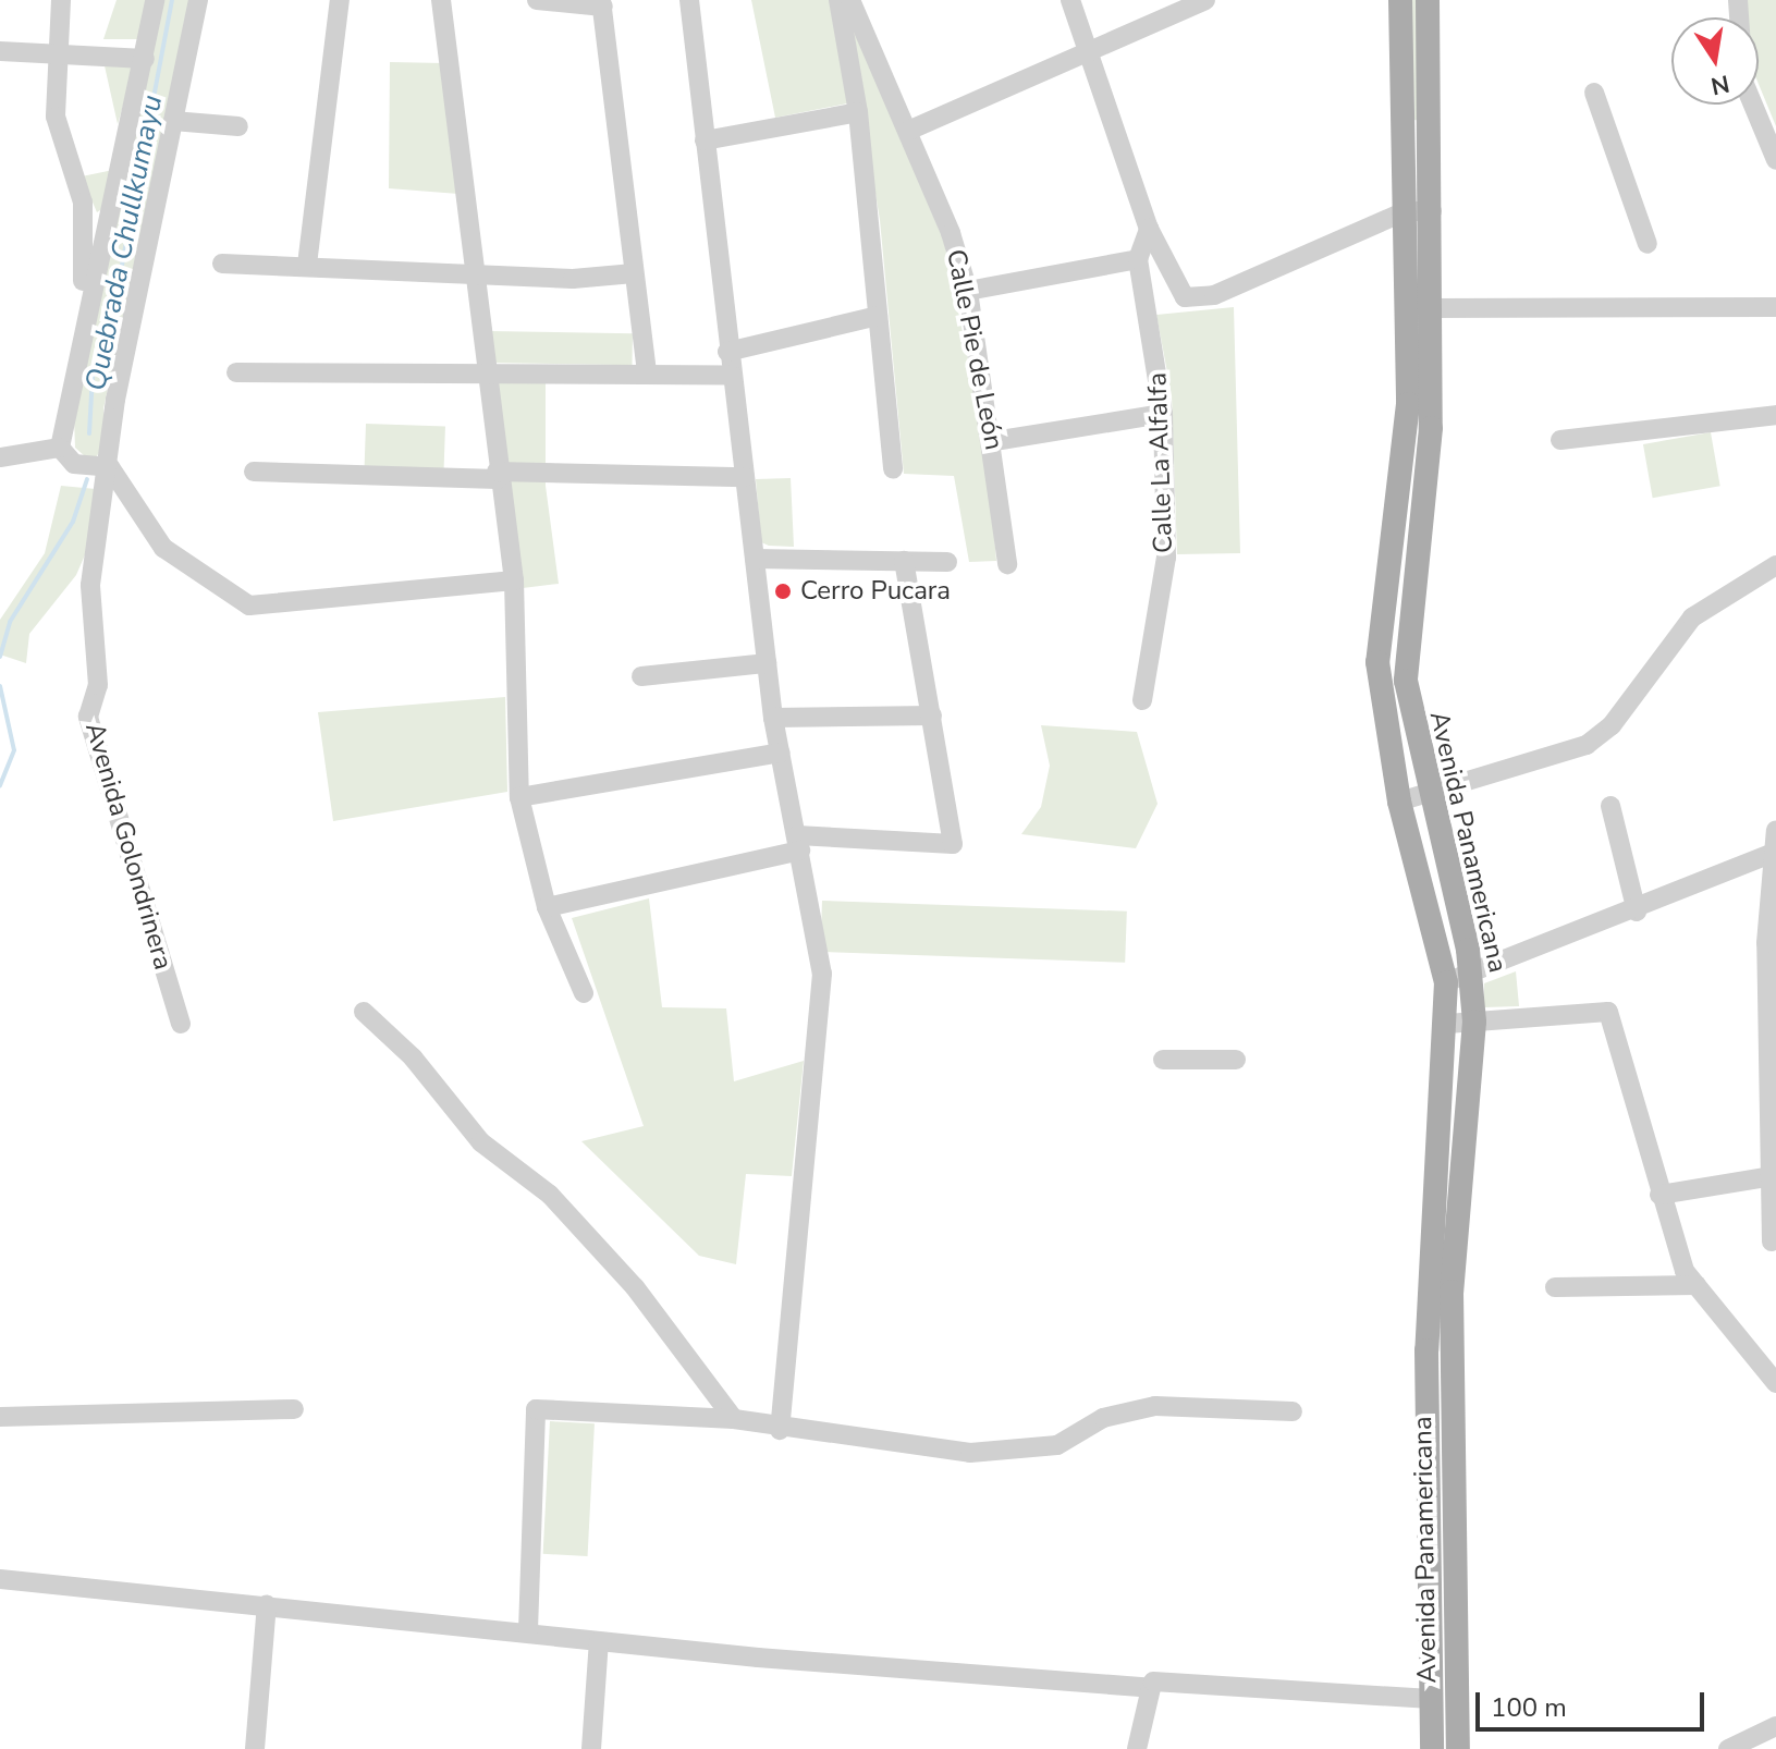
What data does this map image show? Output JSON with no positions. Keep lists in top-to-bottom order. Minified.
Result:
{"streets":{"main road":["Avenida Panamericana"],"street":["Calle Pie de León","Calle La Alfalfa","Avenida Golondrinera"]},"water":["Quebrada Chullkumayu"],"places":["Cerro Pucara"],"scale_bar":"100 m","north":"bottom"}
